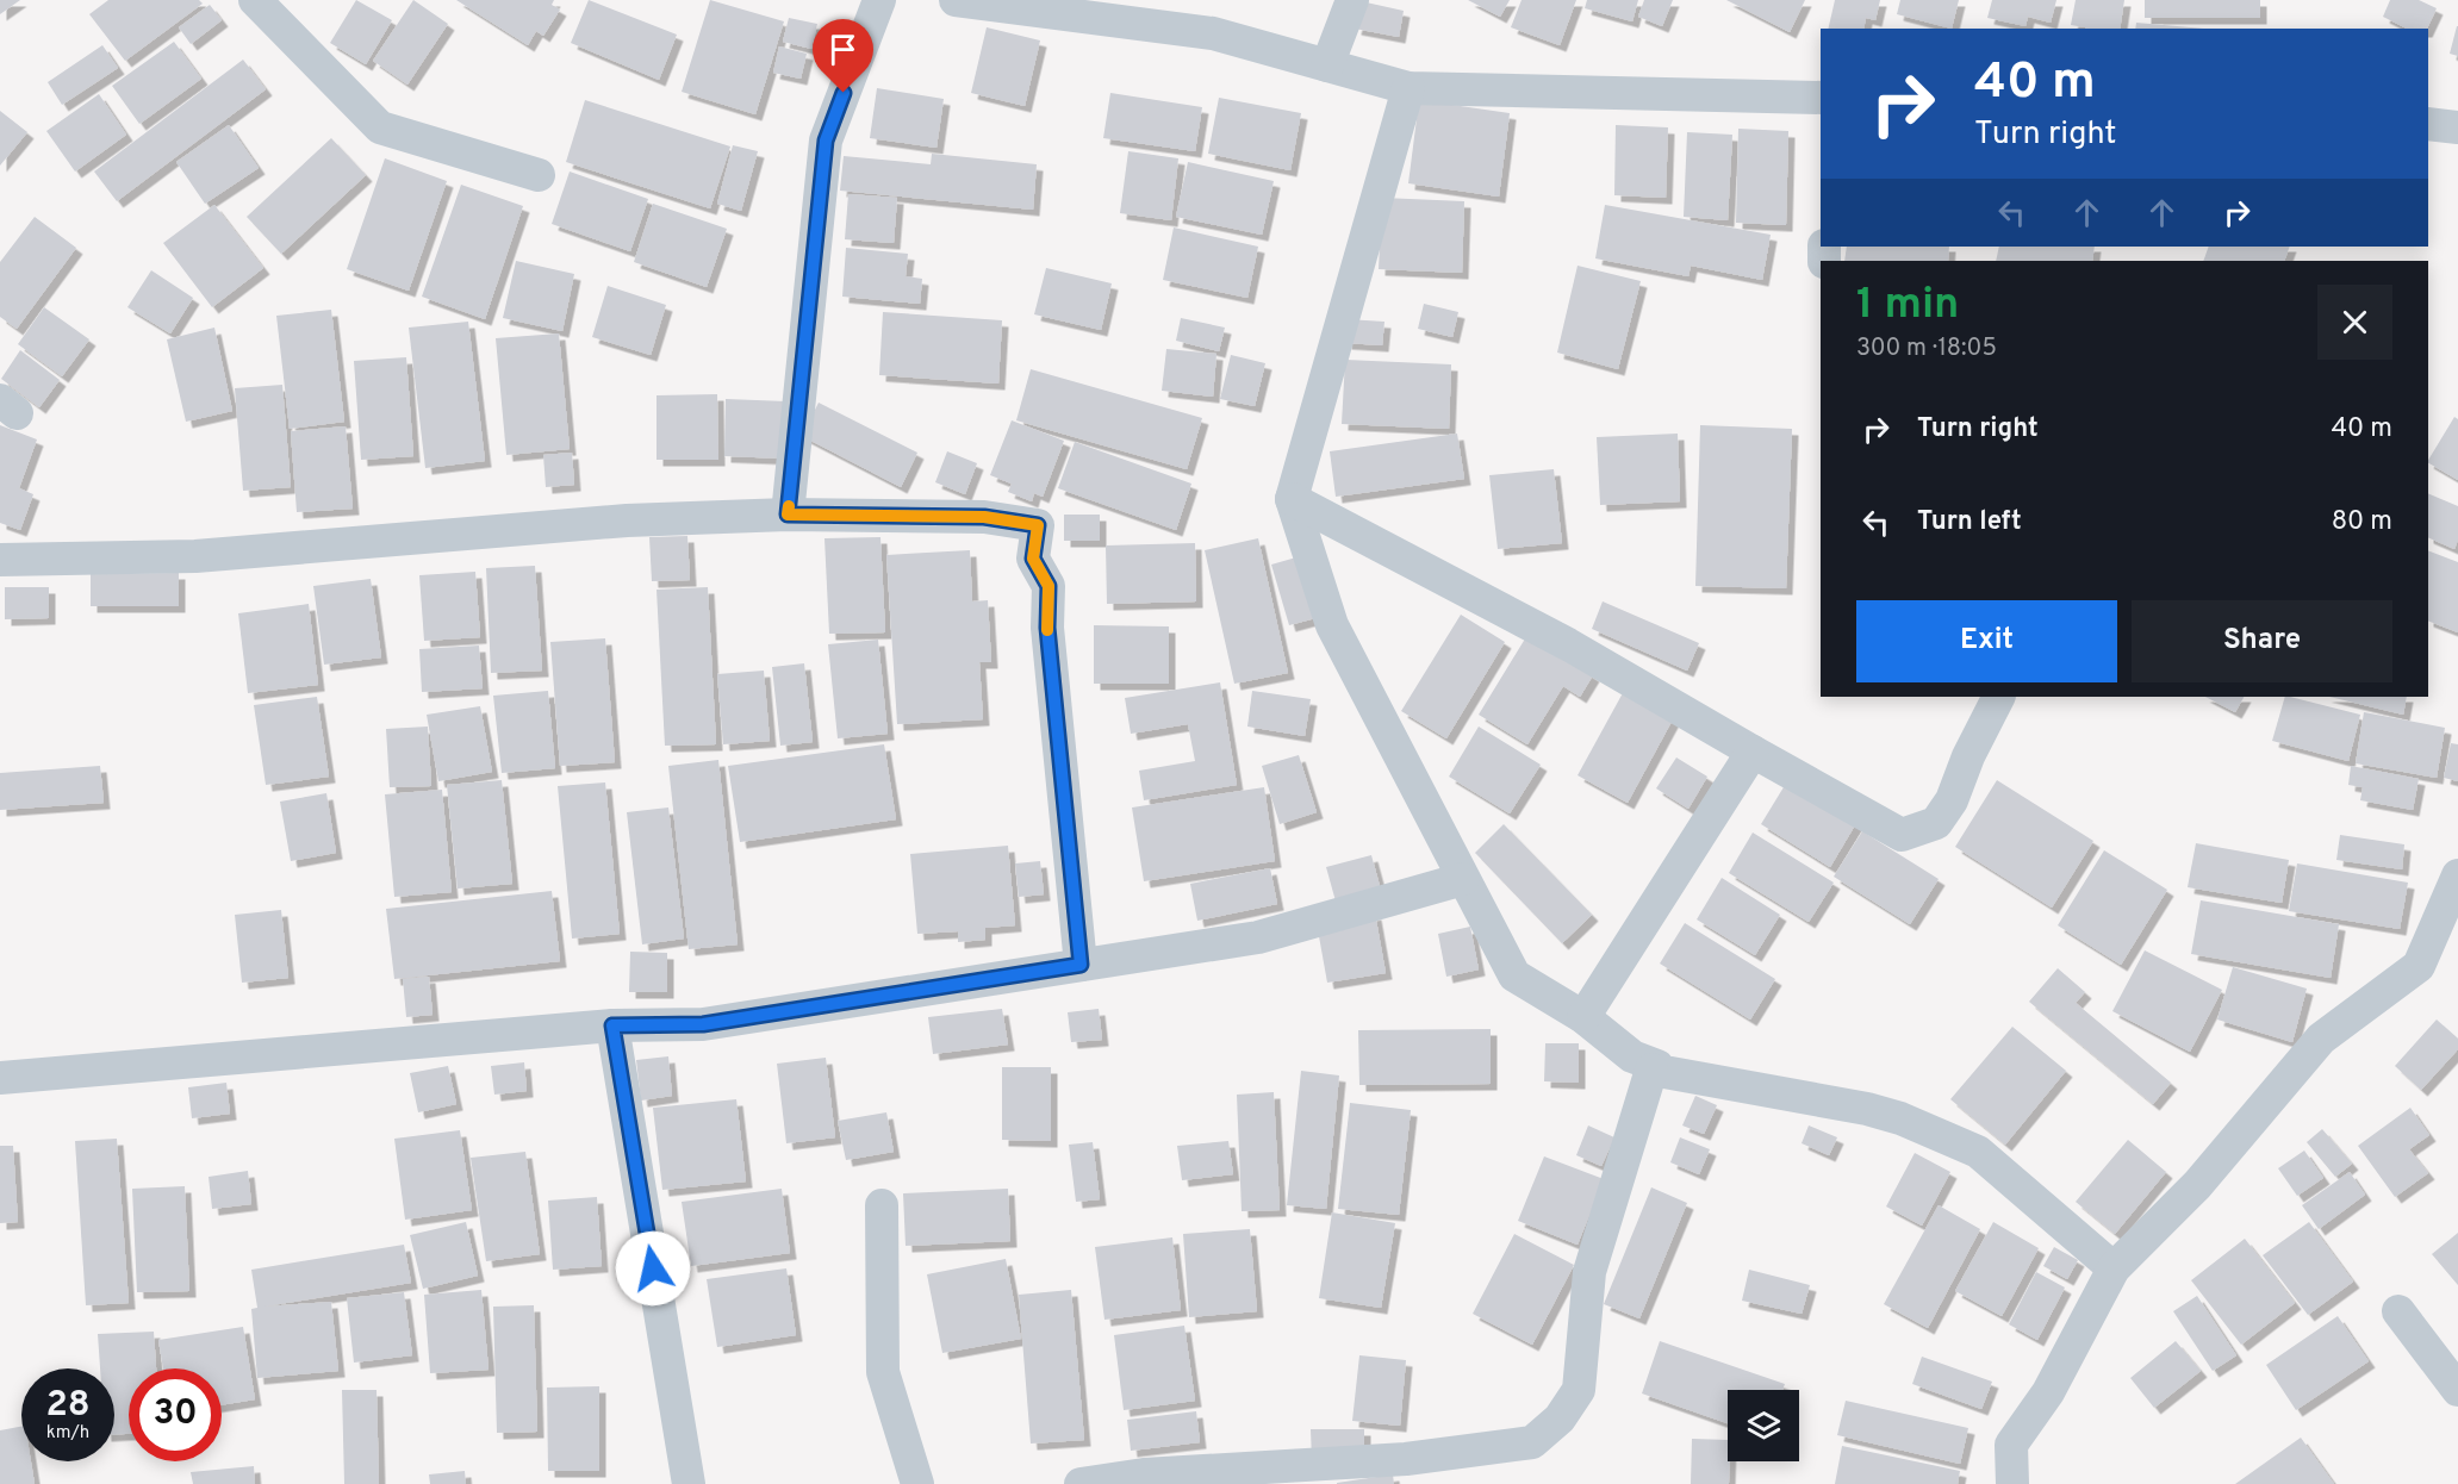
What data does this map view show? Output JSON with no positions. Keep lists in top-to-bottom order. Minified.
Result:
{"page":{"turn":["40 m","Turn right"],"heading":["1 min","300 m · 18:05"],"list":[{"name":"Turn right","value":"40 m"},{"name":"Turn left","value":"80 m"}],"buttons":["Exit","Share"],"speed":"28 km/h","limit":"30"}}
